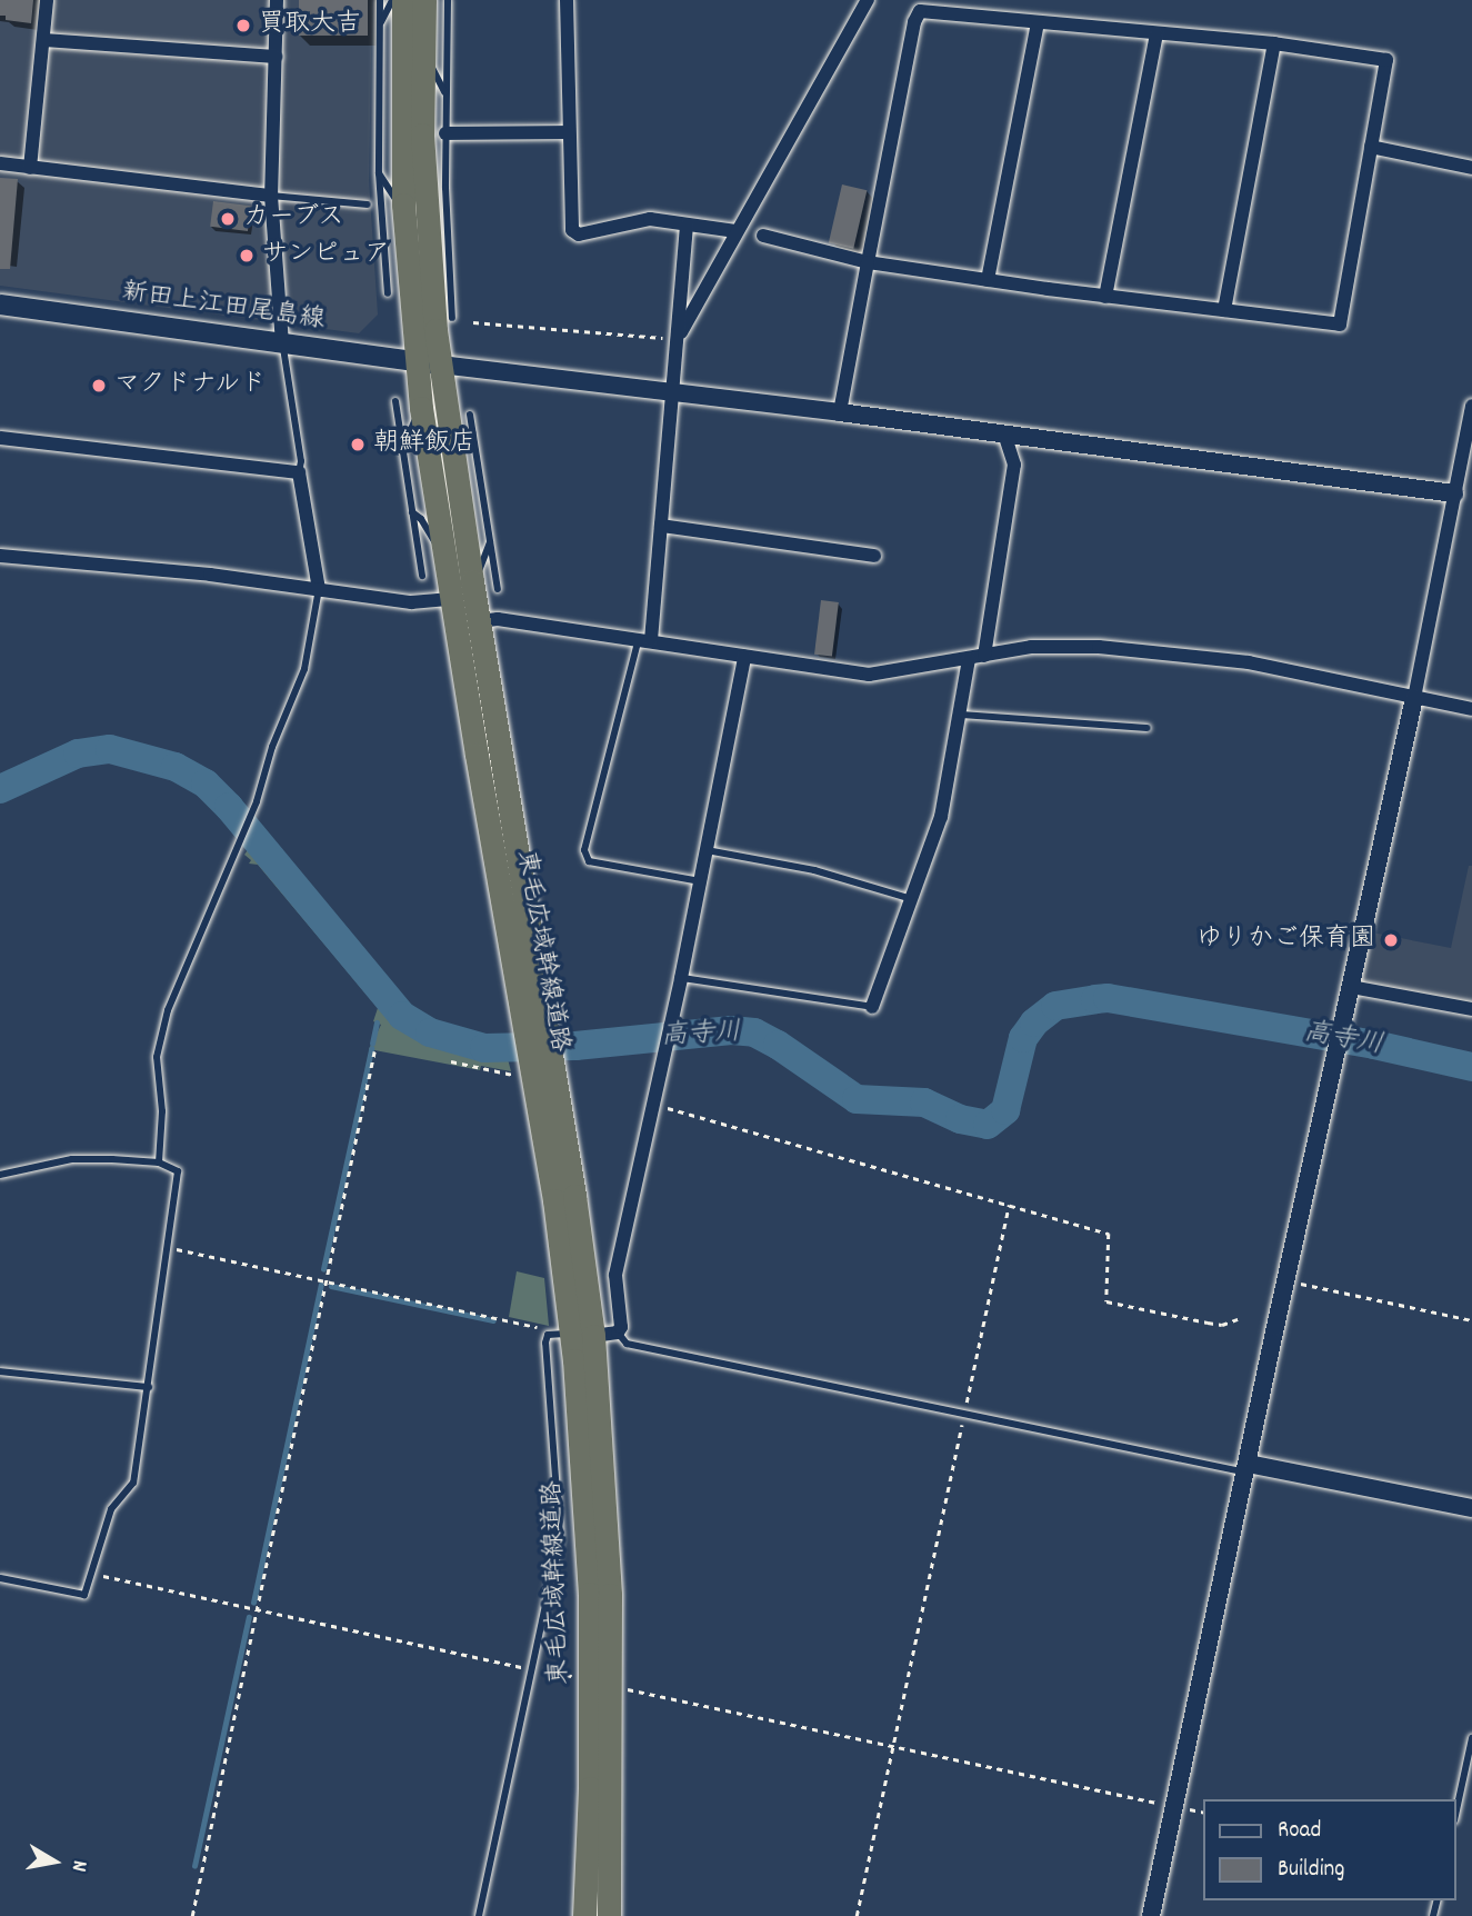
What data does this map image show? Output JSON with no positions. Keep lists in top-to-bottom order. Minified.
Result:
{"streets":{"highway":["東毛広域幹線道路"],"main road":["新田上江田尾島線"]},"crossings":[["新田上江田尾島線","東毛広域幹線道路"]],"water":["高寺川"],"places":["買取大吉","カーブス","サンピュア","マクドナルド","朝鮮飯店","ゆりかご保育園"],"legend":["Road","Building"],"north":"right"}
